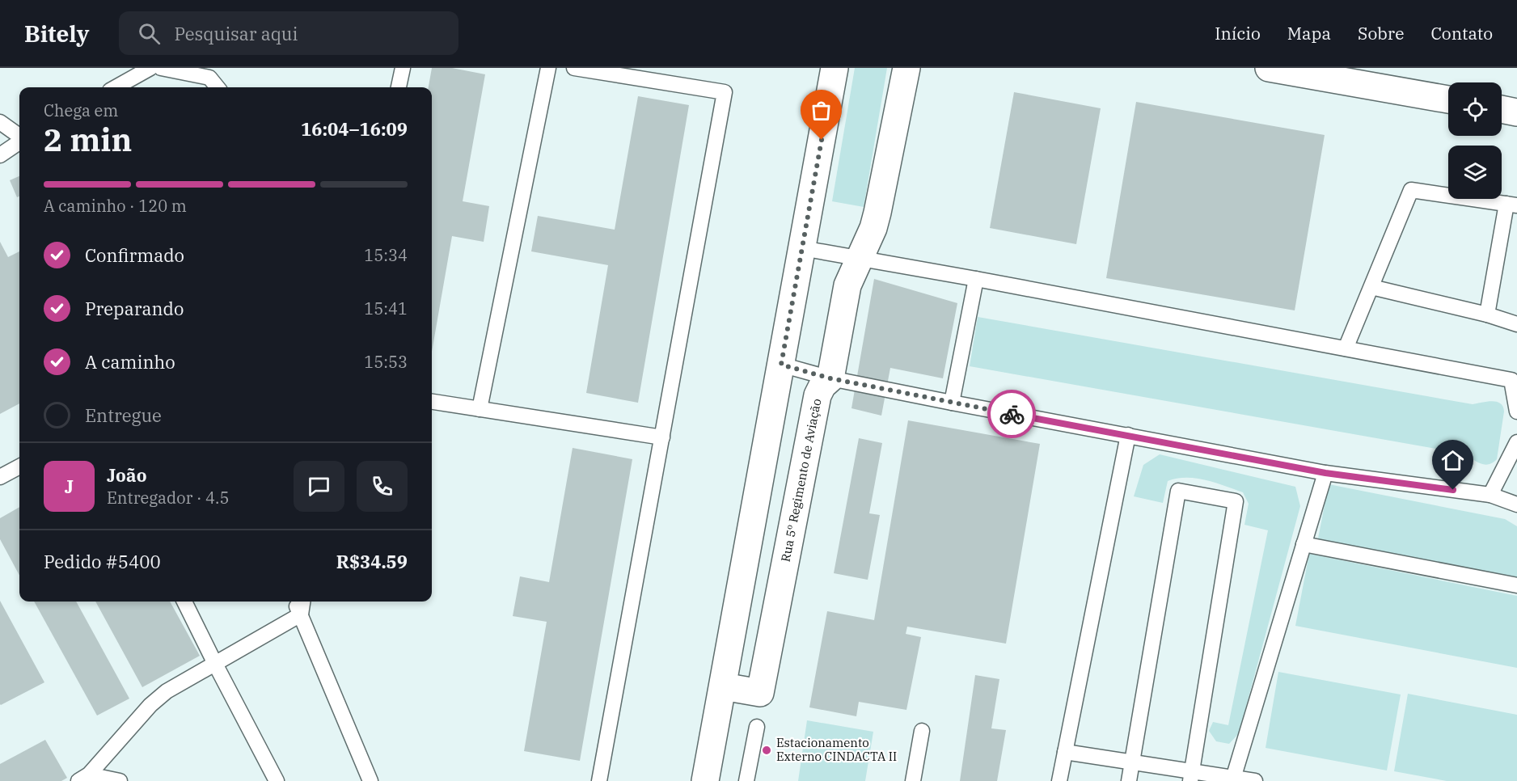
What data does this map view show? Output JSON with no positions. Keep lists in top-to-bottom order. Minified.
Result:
{"streets":{"street":["Rua 5º Regimento de Aviação"]},"places":["Estacionamento Externo CINDACTA II"],"page":{"header":"Bitely","search":"Pesquisar aqui","nav":["Início","Mapa","Sobre","Contato"],"heading":["2 min","Chega em","16:04–16:09"],"panel":["João","Entregador · 4.5","Pedido #5400","R$34.59"],"bar":"A caminho · 120 m","list":[["Confirmado","15:34"],["Preparando","15:41"],["A caminho","15:53"],"Entregue"],"round":"J"}}
